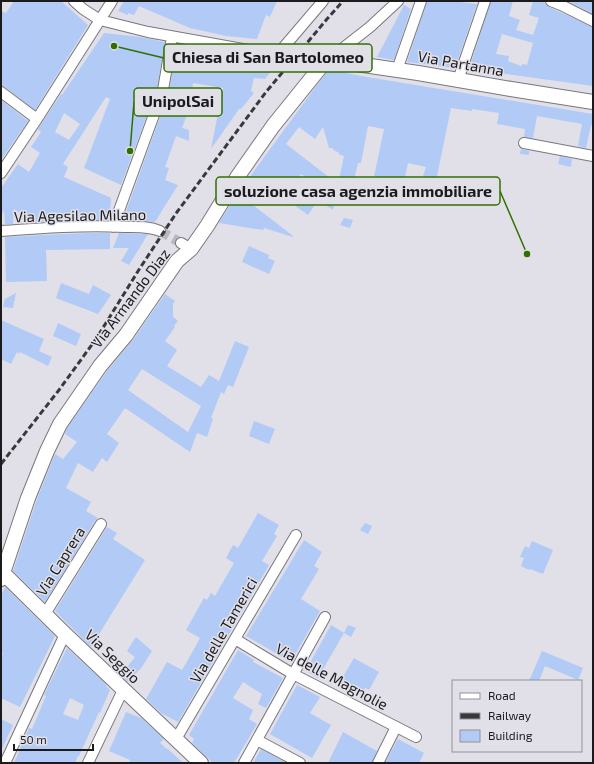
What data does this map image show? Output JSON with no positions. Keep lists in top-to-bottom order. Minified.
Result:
{"streets":{"street":["Via Partanna","Via Agesilao Milano","Via Armando Diaz","Via Caprera","Via delle Tamerici","Via Seggio","Via delle Magnolie"]},"crossings":[["Via Partanna","Via Armando Diaz"],["Via Armando Diaz","Via Seggio"],["Via Caprera","Via Seggio"],["Via delle Tamerici","Via Seggio"],["Via delle Tamerici","Via delle Magnolie"]],"places":["Chiesa di San Bartolomeo","UnipolSai","soluzione casa agenzia immobiliare"],"legend":["Road","Railway","Building"],"scale_bar":"50 m"}
